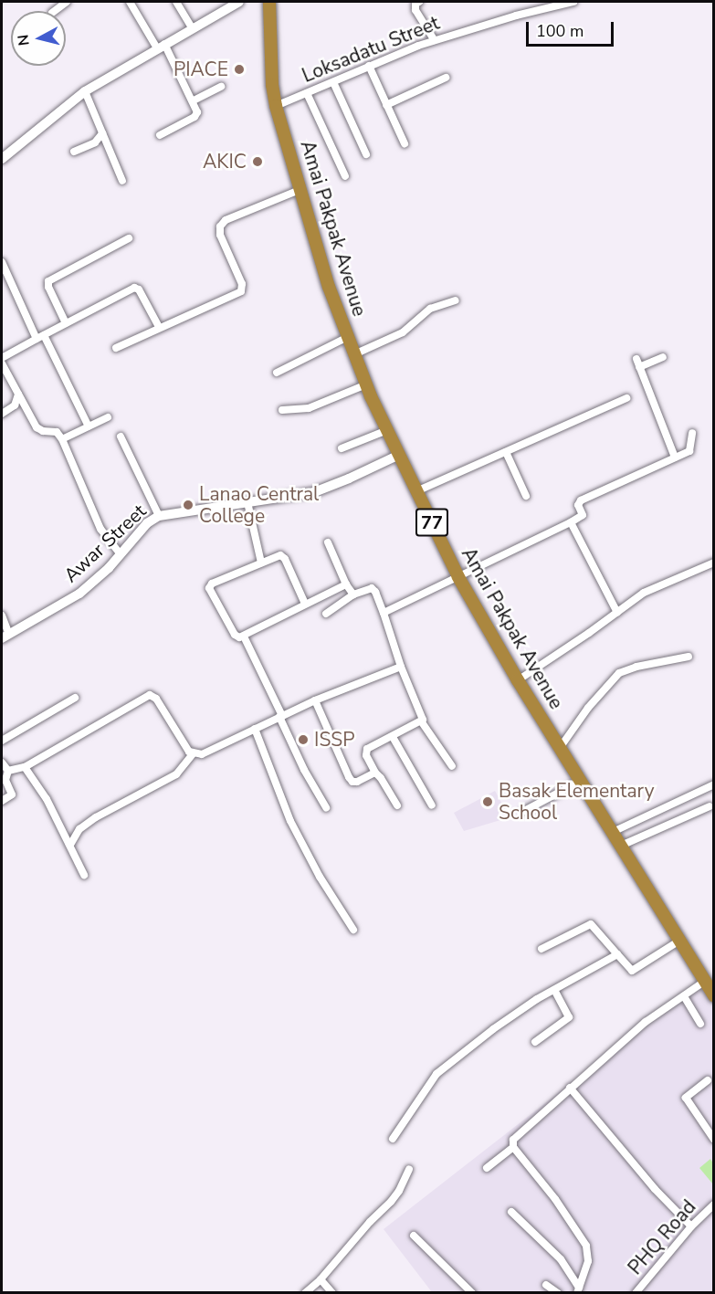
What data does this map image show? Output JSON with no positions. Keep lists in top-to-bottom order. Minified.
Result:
{"streets":{"highway":["Amai Pakpak Avenue","77"],"street":["Loksadatu Street","Awar Street","PHQ Road"]},"crossings":[["Loksadatu Street","Amai Pakpak Avenue"],["Amai Pakpak Avenue","Awar Street"]],"places":["PIACE","AKIC","Lanao Central College","ISSP","Basak Elementary School"],"scale_bar":"100 m","north":"left"}
